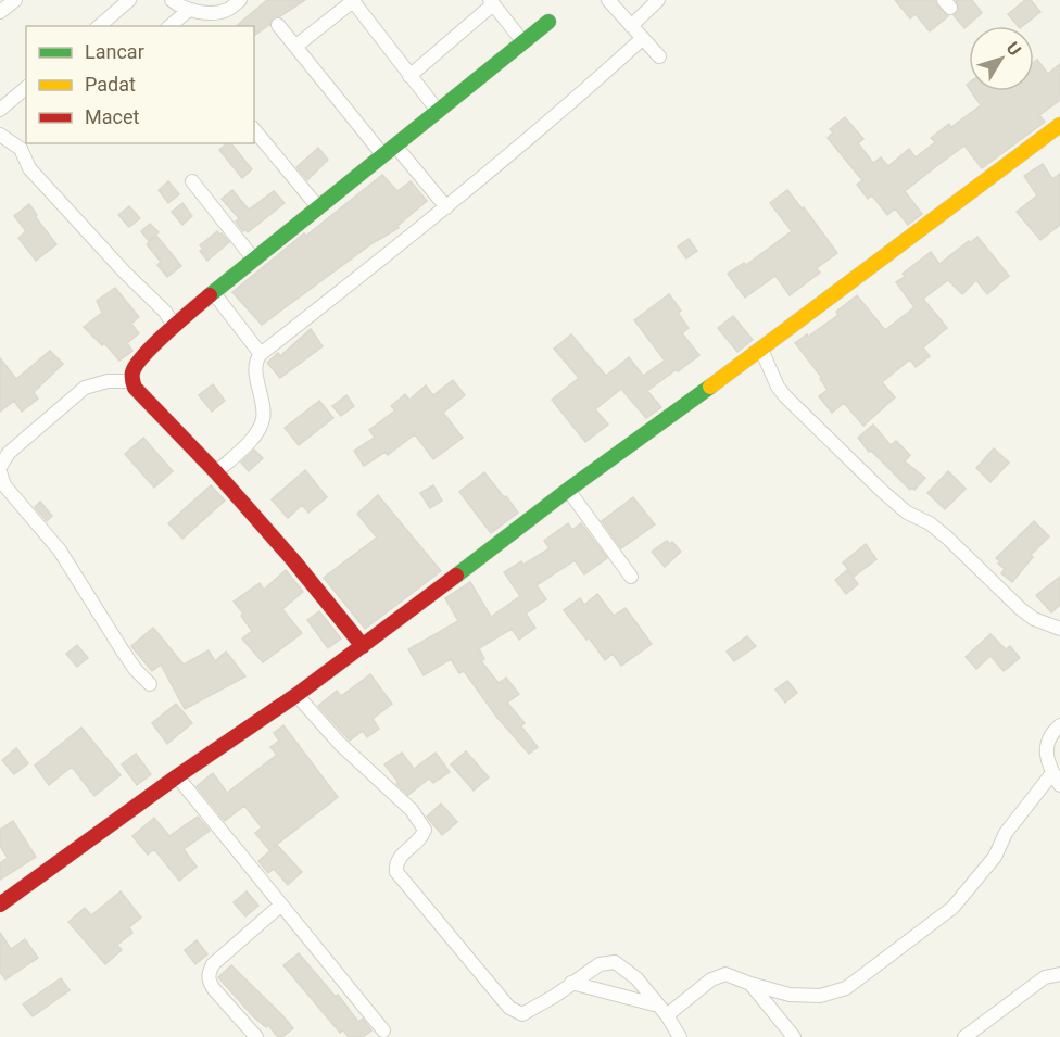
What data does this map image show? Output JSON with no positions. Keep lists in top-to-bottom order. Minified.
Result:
{"legend":["Lancar","Padat","Macet"],"north":"top right"}
